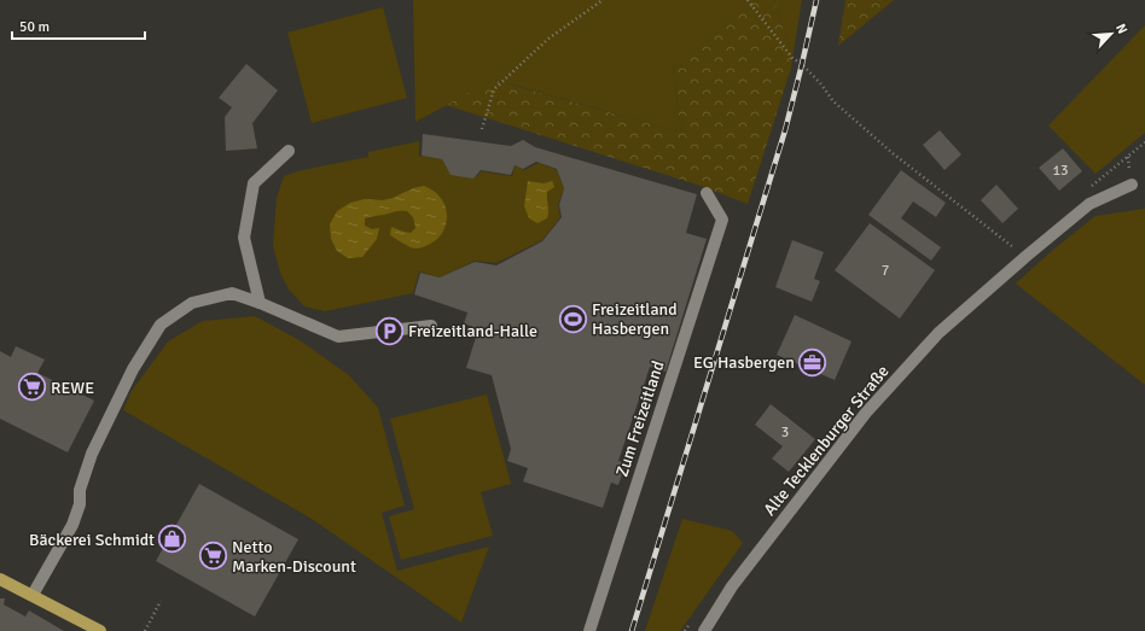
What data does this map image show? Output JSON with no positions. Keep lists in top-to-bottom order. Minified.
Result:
{"streets":{"street":["Zum Freizeitland","Alte Tecklenburger Straße"]},"places":{"sports":["Freizeitland Hasbergen"],"parking":["Freizeitland-Halle"],"office":["EG Hasbergen"],"supermarket":["REWE","Netto Marken-Discount"],"shop":["Bäckerei Schmidt"]},"house_numbers":["13","7","3"],"scale_bar":"50 m","north":"top right"}
